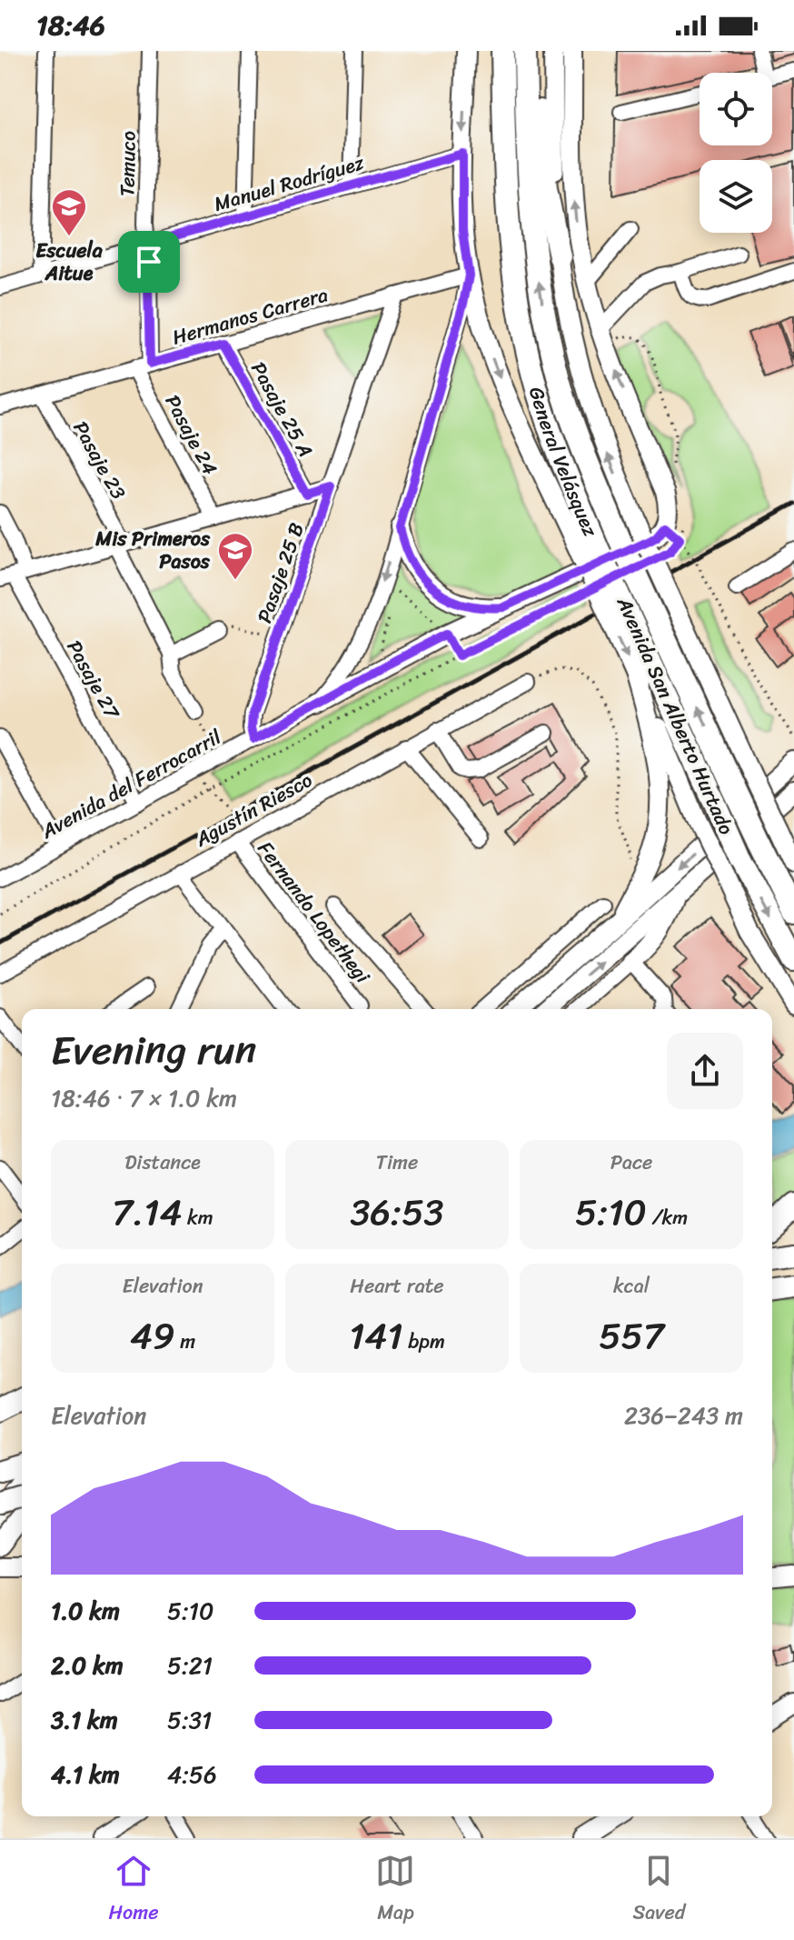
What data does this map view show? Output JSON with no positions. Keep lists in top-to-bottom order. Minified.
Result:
{"streets":{"highway":["General Velásquez"],"main road":["Avenida San Alberto Hurtado"],"street":["Temuco","Manuel Rodríguez","Hermanos Carrera","Pasaje 25 A","Pasaje 24","Pasaje 23","Pasaje 25 B","Pasaje 27","Avenida del Ferrocarril","Agustín Riesco","Fernando Lopethegi"]},"crossings":[["Temuco","Manuel Rodríguez"],["Temuco","Hermanos Carrera"],["Hermanos Carrera","Pasaje 25 A"],["Hermanos Carrera","Pasaje 24"],["Hermanos Carrera","Pasaje 23"],["Hermanos Carrera","Pasaje 25 B"],["General Velásquez","Avenida San Alberto Hurtado"],["Pasaje 25 B","Avenida del Ferrocarril"],["Pasaje 27","Avenida del Ferrocarril"],["Agustín Riesco","Fernando Lopethegi"]],"places":{"school or university":["Escuela Aitue","Mis Primeros Pasos"]},"page":{"status":"18:46","heading":["Evening run","18:46 · 7 × 1.0 km"],"stats":[["Distance","7.14 km"],["Time","36:53"],["Pace","5:10 /km"],["Elevation","49 m"],["Heart rate","141 bpm"],["kcal","557"]],"chart":["Elevation","236–243 m"],"list":[{"name":"1.0 km","note":"5:10"},{"name":"2.0 km","note":"5:21"},{"name":"3.1 km","note":"5:31"},{"name":"4.1 km","note":"4:56"}],"tabs":["Home","Map","Saved"]}}
